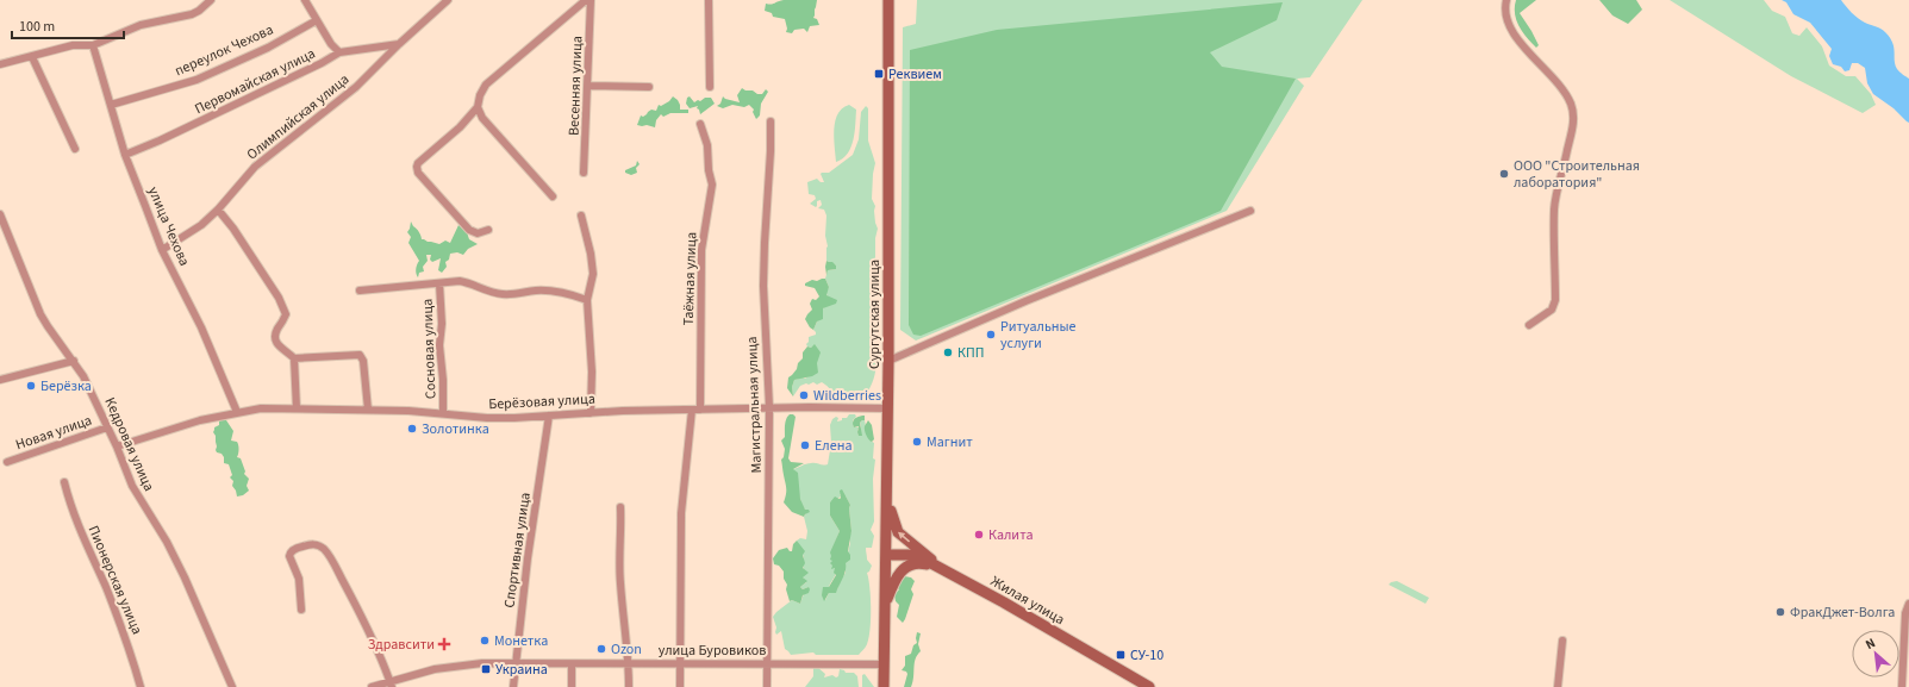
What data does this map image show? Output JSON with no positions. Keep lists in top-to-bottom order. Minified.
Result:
{"streets":{"main road":["Сургутская улица","Жилая улица"],"street":["переулок Чехова","Первомайская улица","Весенняя улица","Олимпийская улица","улица Чехова","Таёжная улица","Сосновая улица","Берёзовая улица","Магистральная улица","Новая улица","Кедровая улица","Спортивная улица","Пионерская улица","улица Буровиков"]},"crossings":[["переулок Чехова","улица Чехова"],["Первомайская улица","Олимпийская улица"],["Первомайская улица","улица Чехова"],["Олимпийская улица","улица Чехова"],["улица Чехова","Берёзовая улица"],["Таёжная улица","Берёзовая улица"],["Сургутская улица","Берёзовая улица"],["Сургутская улица","Жилая улица"],["Сургутская улица","улица Буровиков"],["Сосновая улица","Берёзовая улица"],["Берёзовая улица","Магистральная улица"],["Берёзовая улица","Кедровая улица"],["Берёзовая улица","Спортивная улица"],["Магистральная улица","улица Буровиков"],["Новая улица","Кедровая улица"],["Спортивная улица","улица Буровиков"]],"places":{"transit":["Реквием","СУ-10","Украина"],"other":["ООО \"Строительная лаборатория\"","Ритуальные услуги","КПП","Берёзка","Wildberries","Золотинка","Магнит","Елена","Калита","ФракДжет-Волга","Монетка","Ozon"],"health":["Здравсити"]},"scale_bar":"100 m","north":"top left"}
